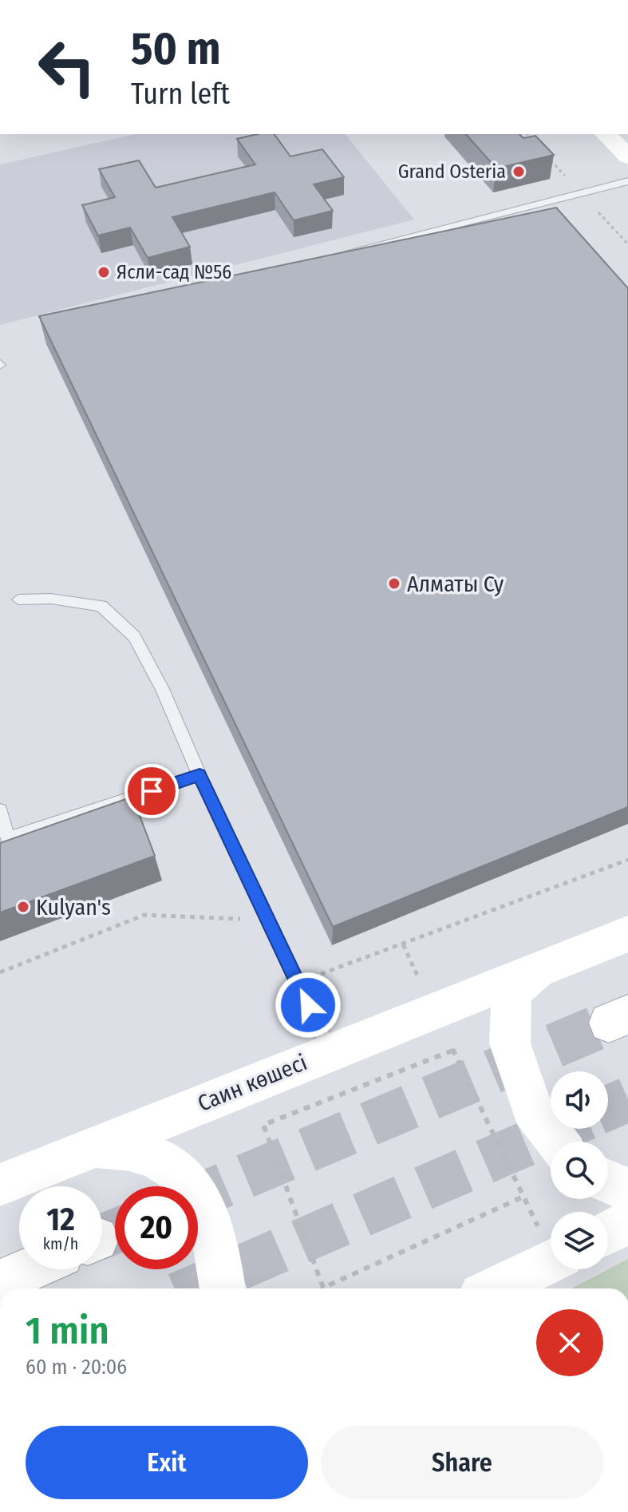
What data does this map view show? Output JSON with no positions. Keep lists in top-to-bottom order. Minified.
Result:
{"streets":{"main road":["Саин көшесі"]},"places":["Grand Osteria","Ясли-сад №56","Алматы Су","Kulyan's"],"page":{"turn":["50 m","Turn left"],"speed":"12 km/h","limit":"20","heading":["1 min","60 m · 20:06"],"buttons":["Exit","Share"]}}
